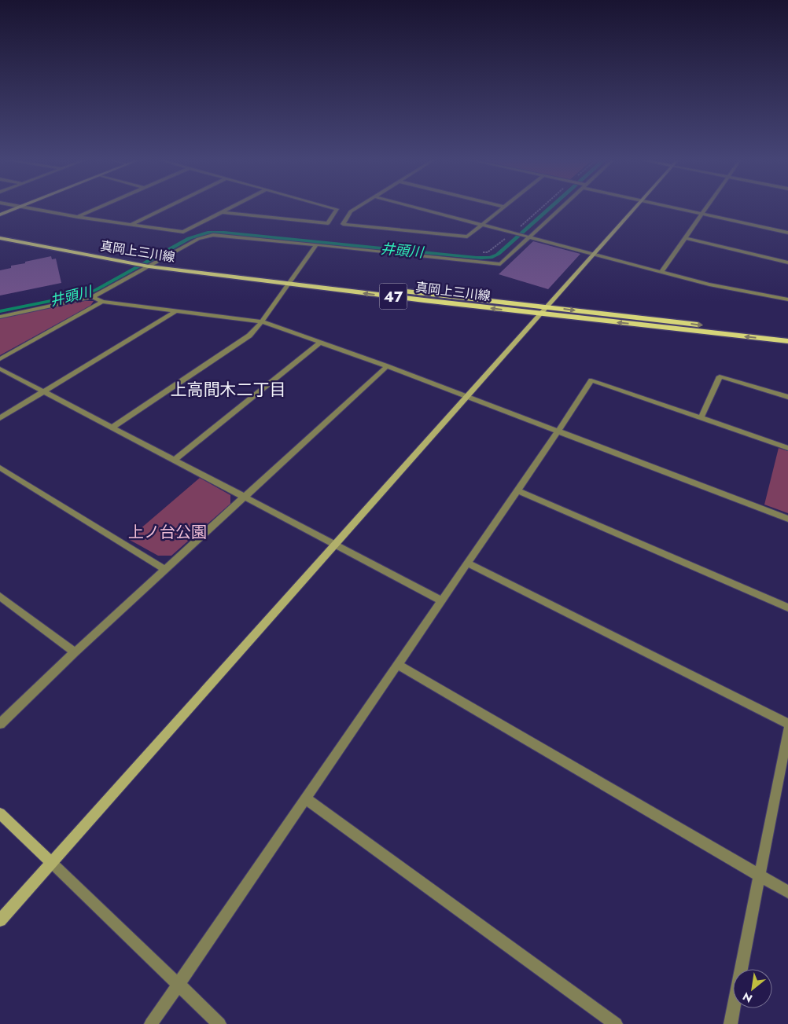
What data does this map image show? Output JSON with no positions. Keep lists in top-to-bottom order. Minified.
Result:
{"streets":{"main road":["真岡上三川線","47"]},"districts":["上高間木二丁目"],"water":["井頭川"],"parks":["上ノ台公園"],"north":"bottom left"}
